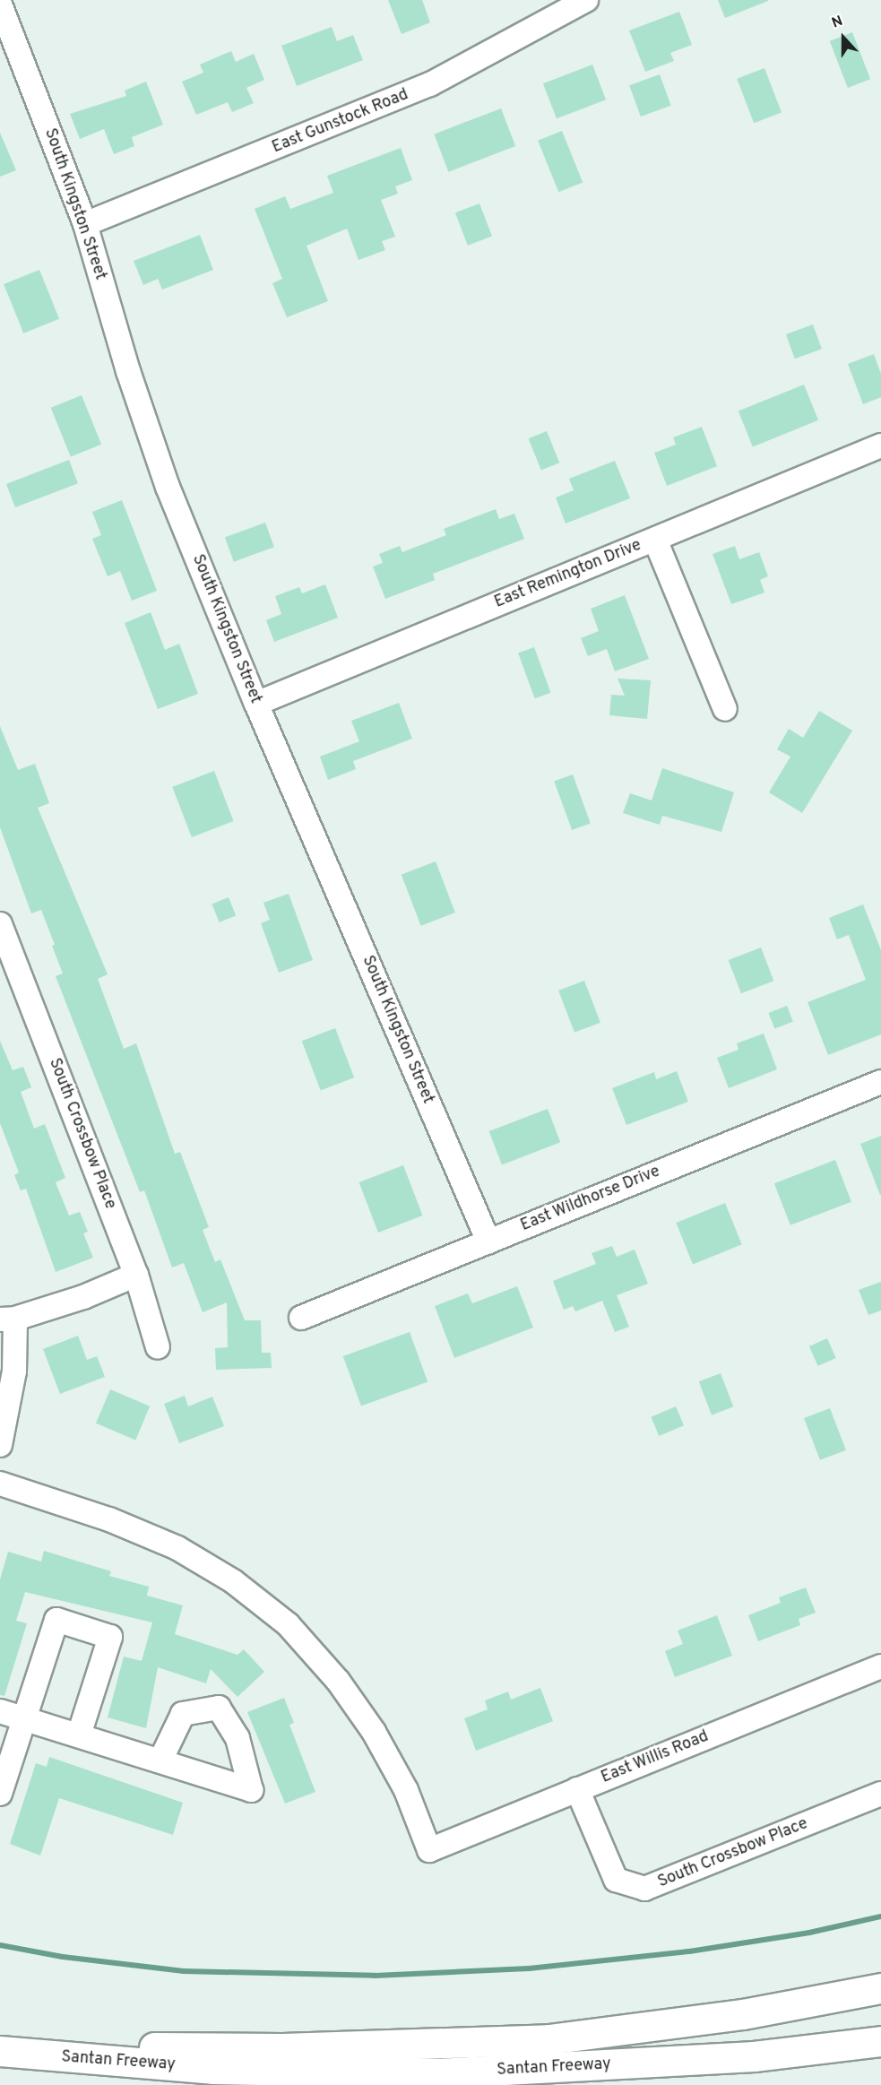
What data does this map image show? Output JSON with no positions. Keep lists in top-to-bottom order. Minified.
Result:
{"streets":{"highway":["Santan Freeway"],"street":["East Gunstock Road","South Kingston Street","East Remington Drive","South Crossbow Place","East Wildhorse Drive","East Willis Road"]},"crossings":[["East Gunstock Road","South Kingston Street"],["South Kingston Street","East Remington Drive"],["South Kingston Street","East Wildhorse Drive"],["South Crossbow Place","East Willis Road"]],"north":"top"}
